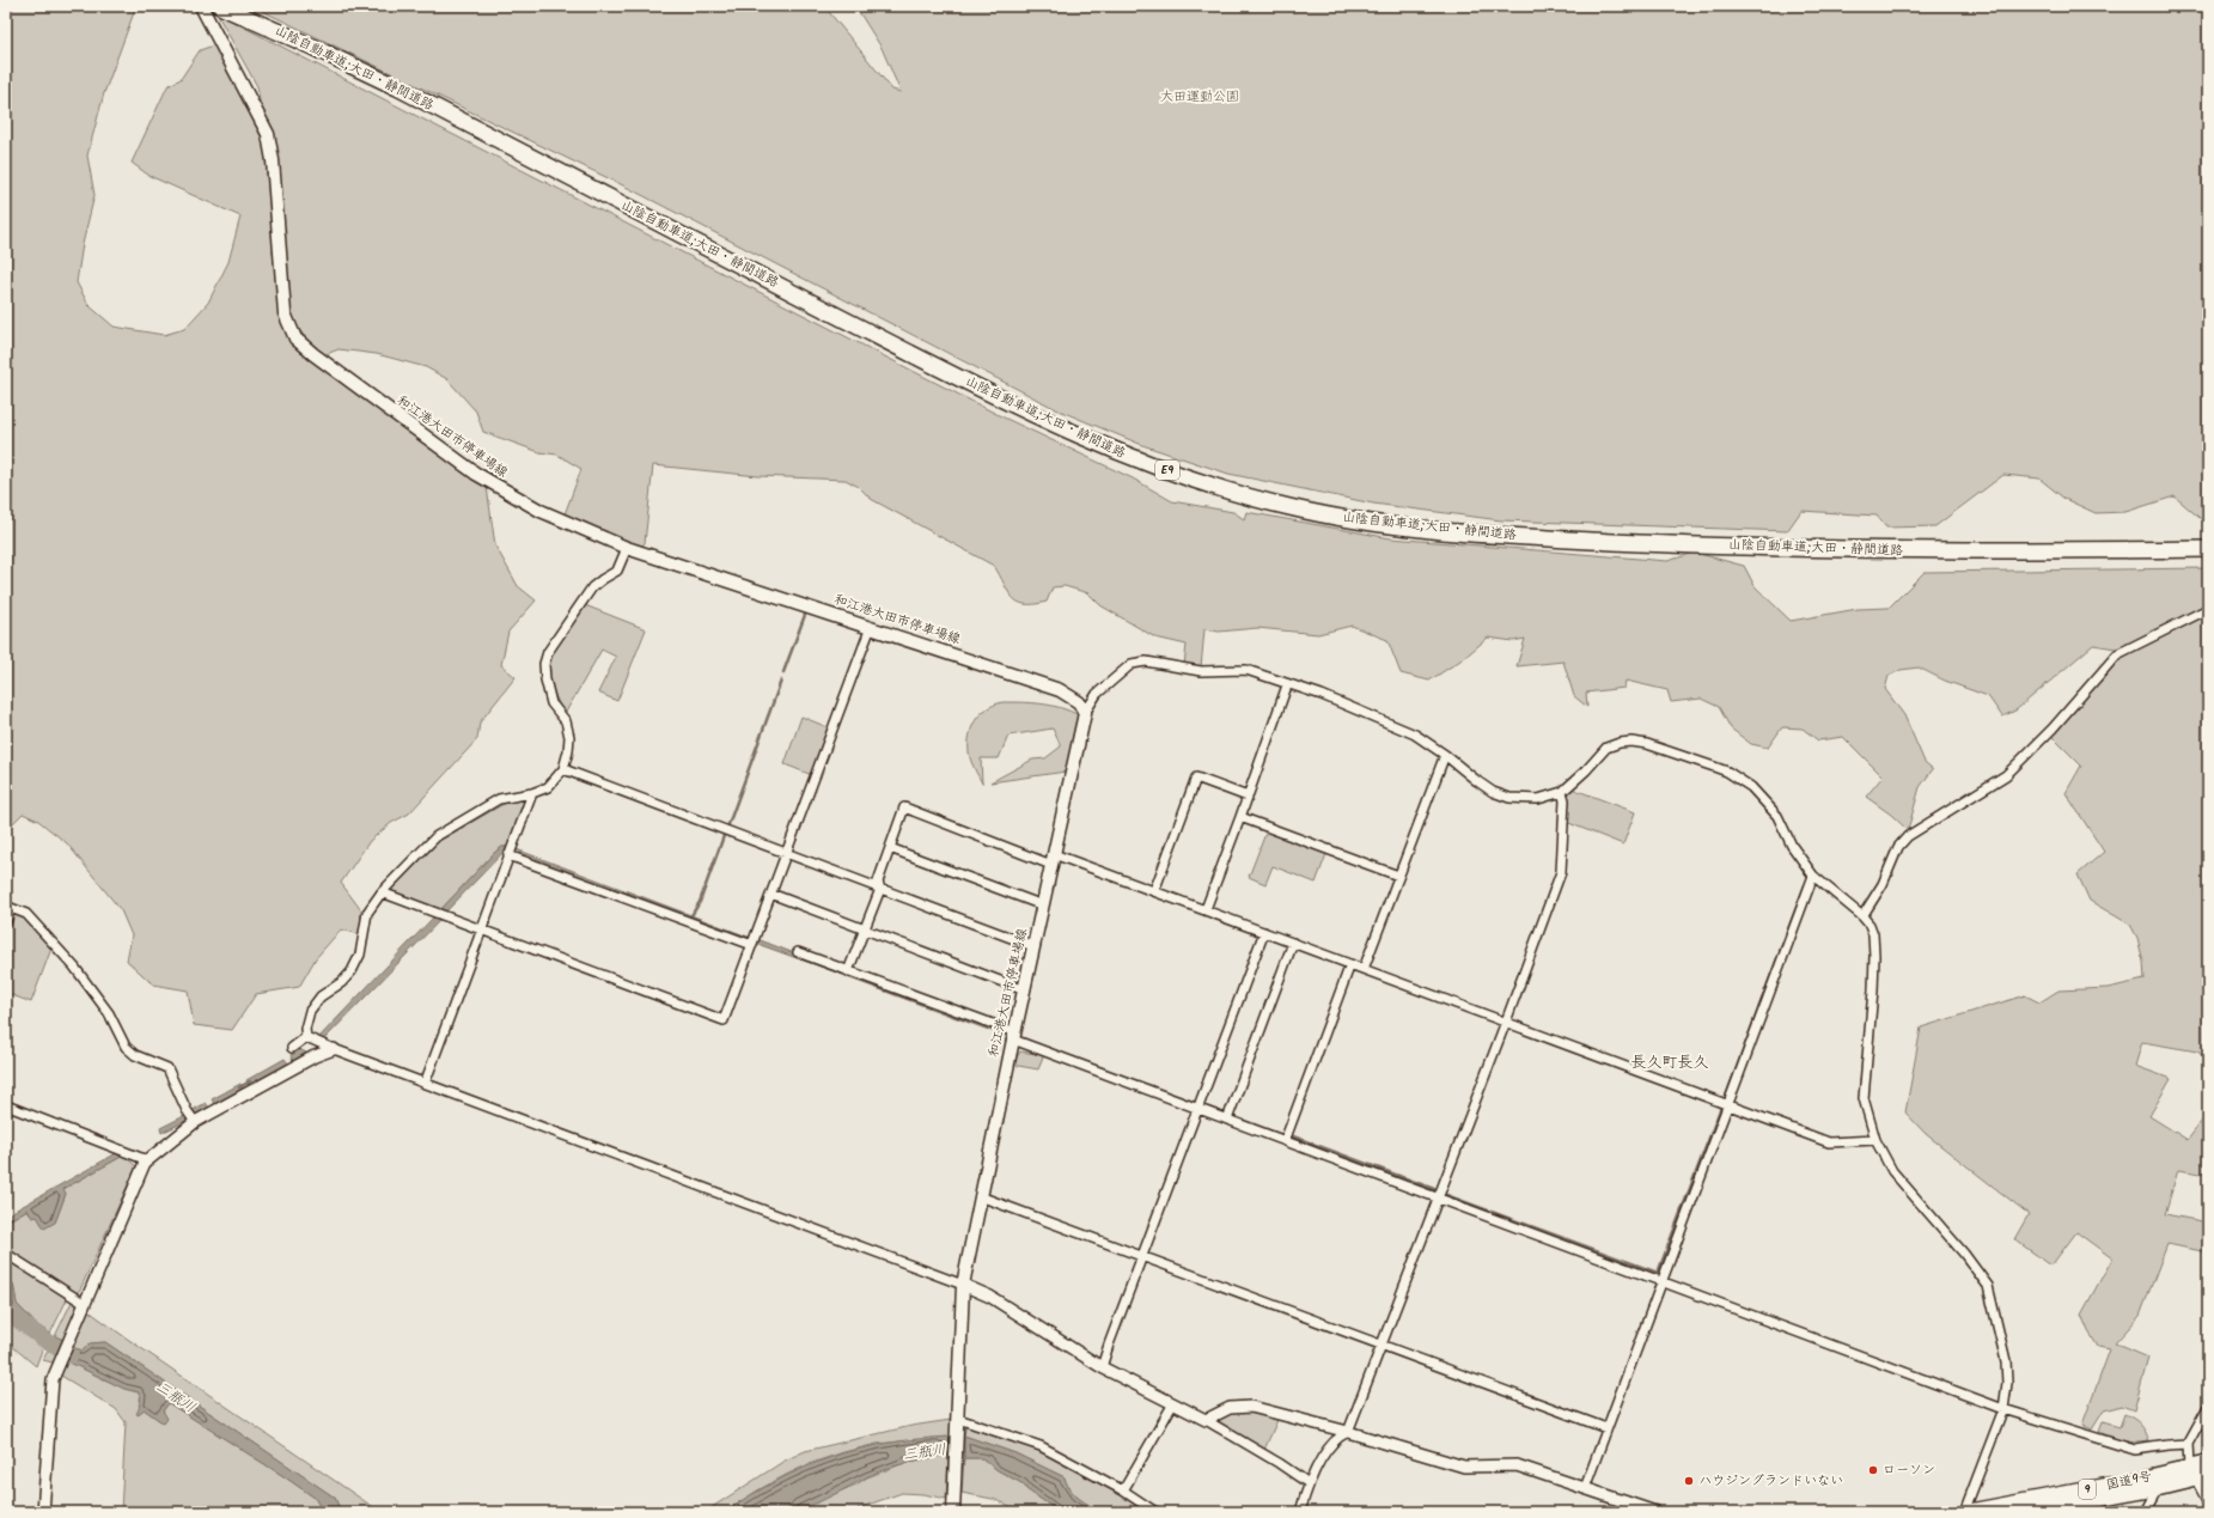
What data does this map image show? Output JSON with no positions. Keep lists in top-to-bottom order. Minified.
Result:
{"streets":{"highway":["山陰自動車道;大田・静間道路","E9","国道9号","9"],"main road":["和江港大田市停車場線"]},"districts":["長久町長久"],"water":["三瓶川"],"parks":["大田運動公園"],"places":["ローソン","ハウジングランドいない"]}
